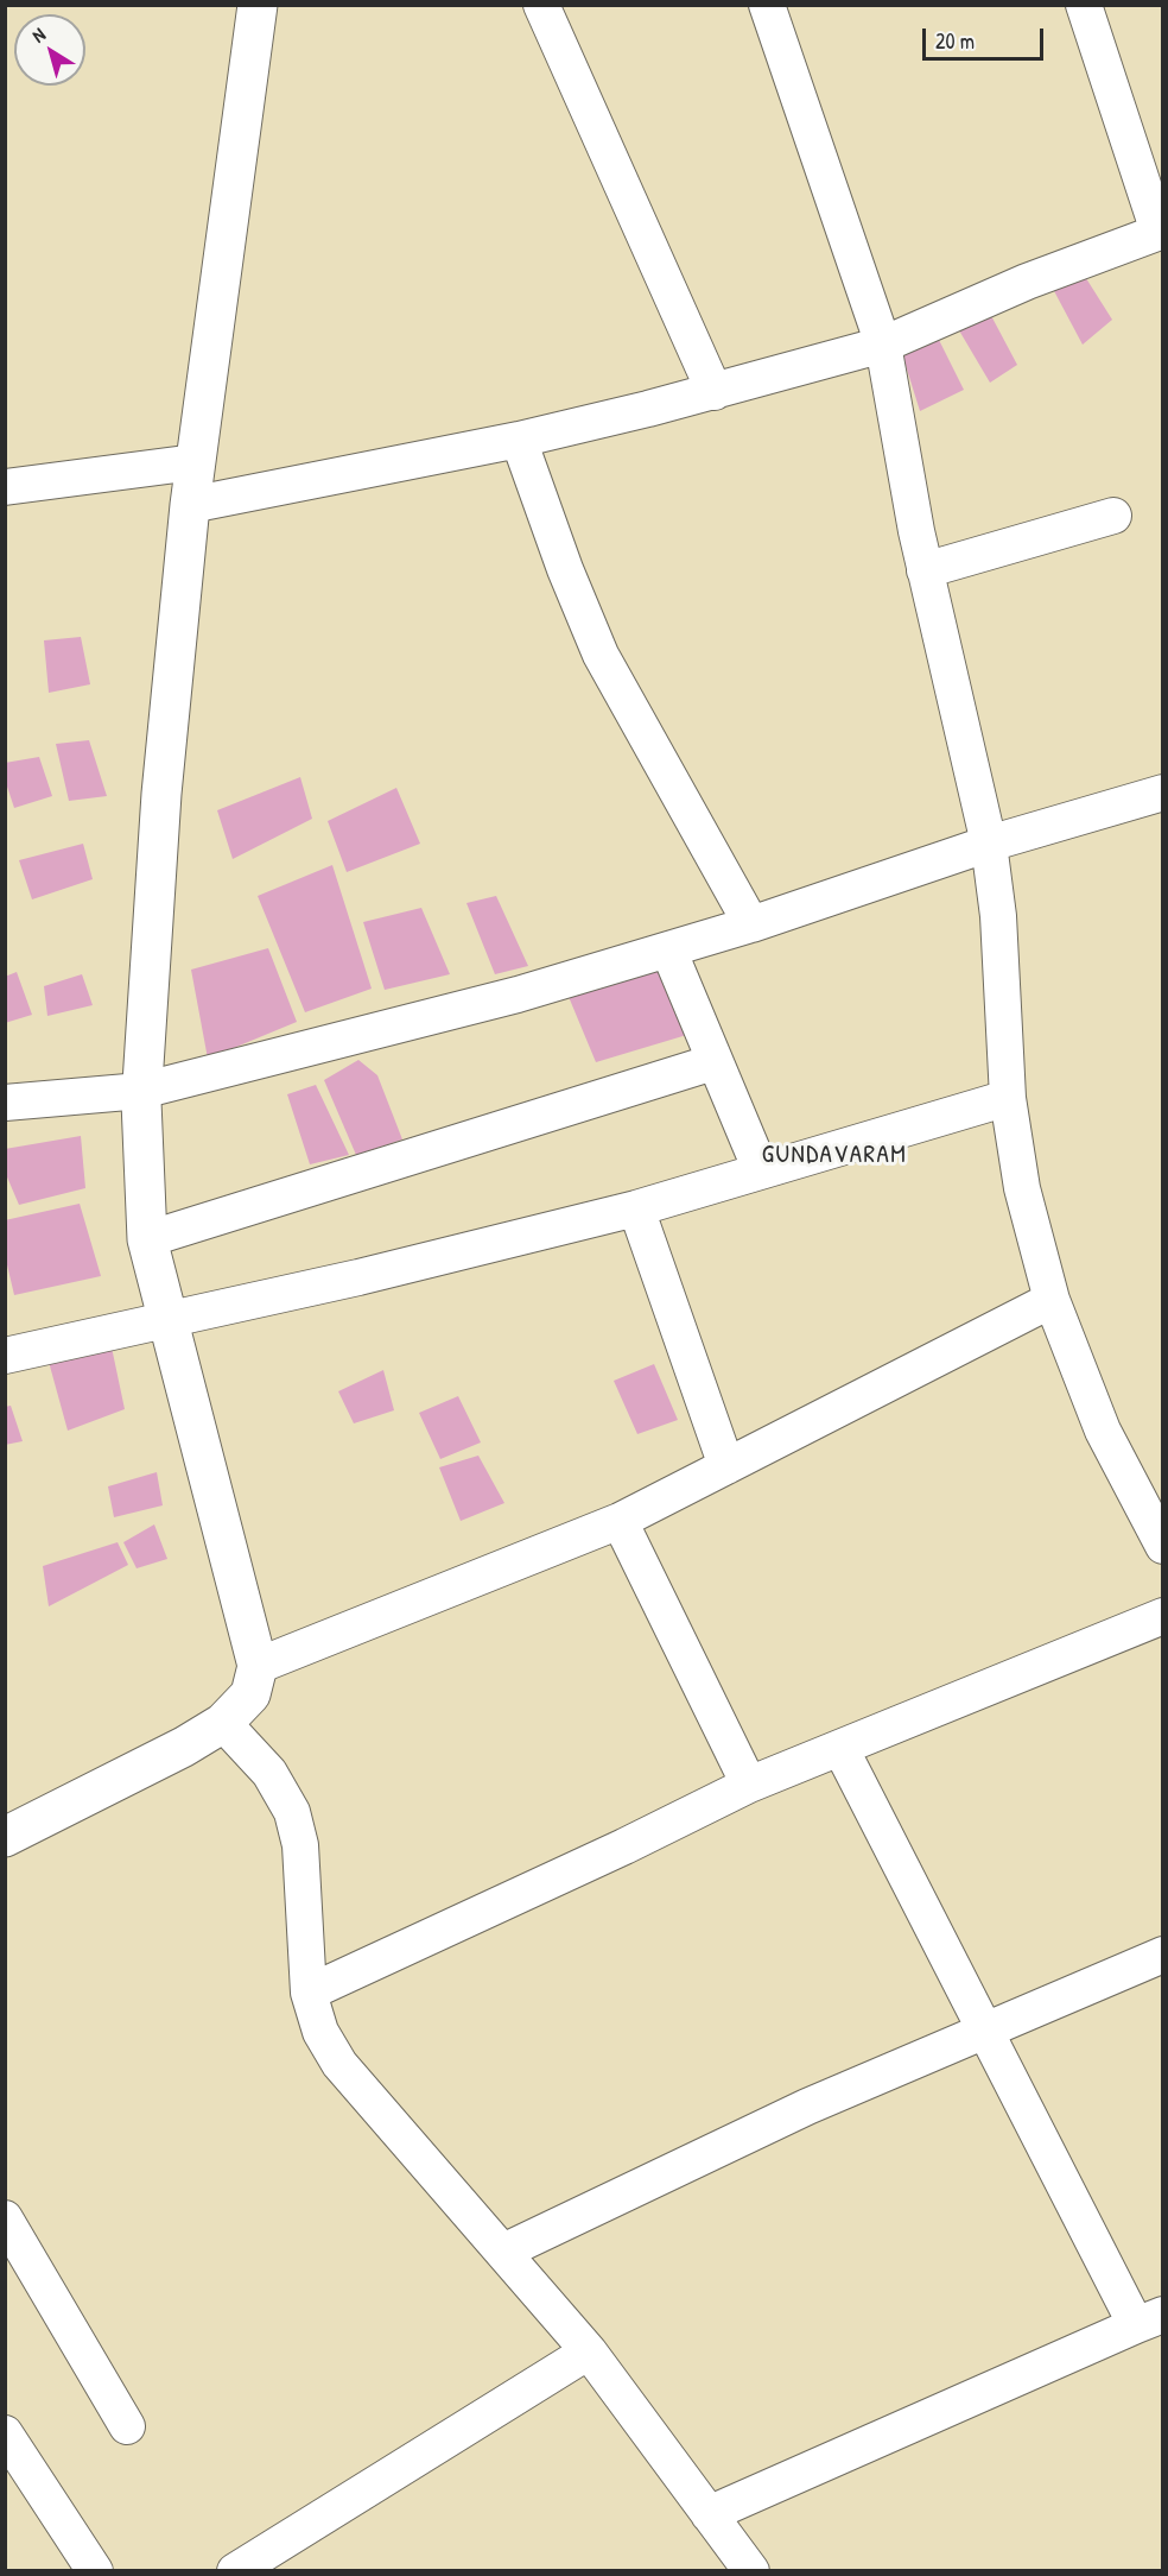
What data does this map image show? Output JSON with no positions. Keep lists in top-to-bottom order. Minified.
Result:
{"districts":["GUNDAVARAM"],"scale_bar":"20 m","north":"top left"}
